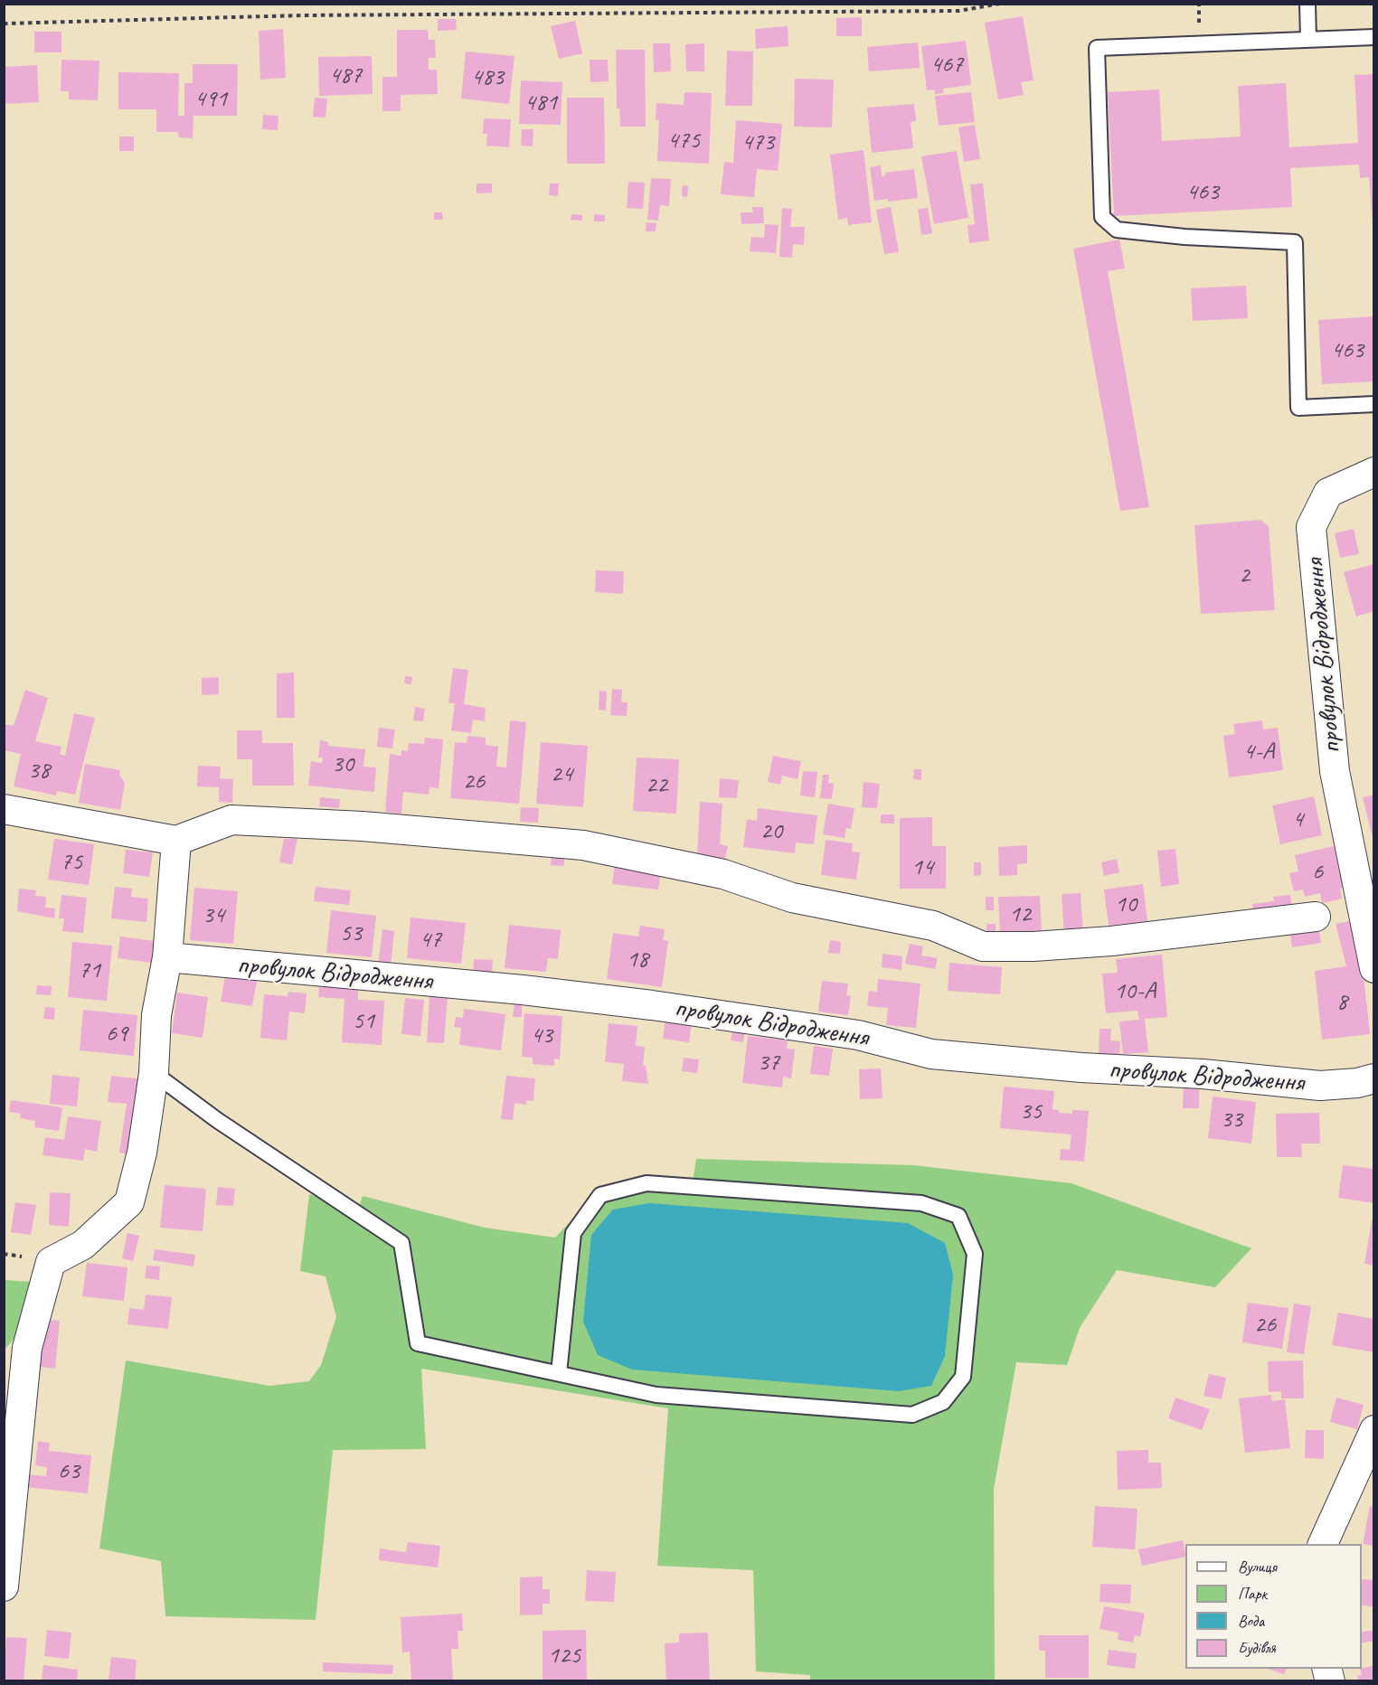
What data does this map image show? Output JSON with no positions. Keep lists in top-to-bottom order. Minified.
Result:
{"streets":{"street":["провулок Відродження"]},"house_numbers":["467","487","483","491","481","475","473","463","463","2","4-А","30","38","24","26","22","4","20","75","14","6","10","12","34","53","47","18","71","10-А","8","51","69","43","37","35","33","26","63","125"],"legend":["Вулиця","Парк","Вода","Будівля"]}
